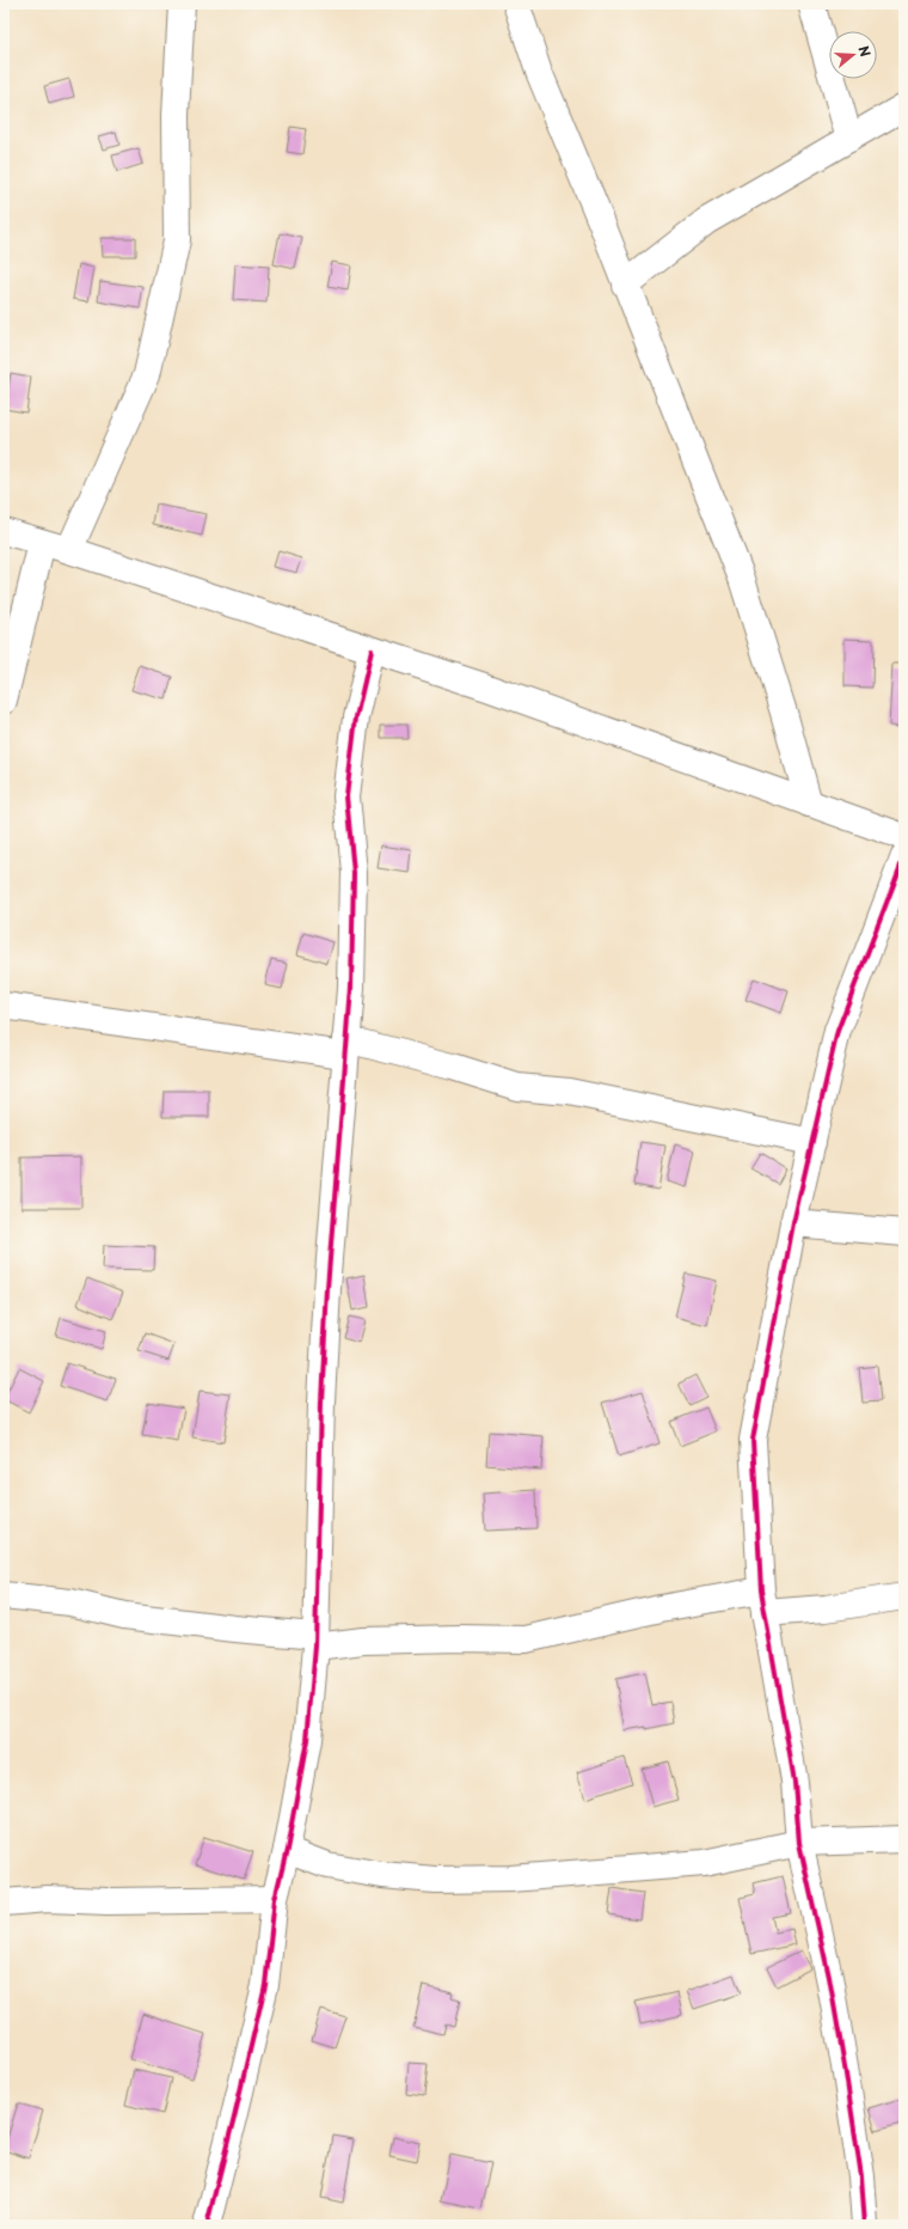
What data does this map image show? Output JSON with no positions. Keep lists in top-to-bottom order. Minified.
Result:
{"north":"right"}
